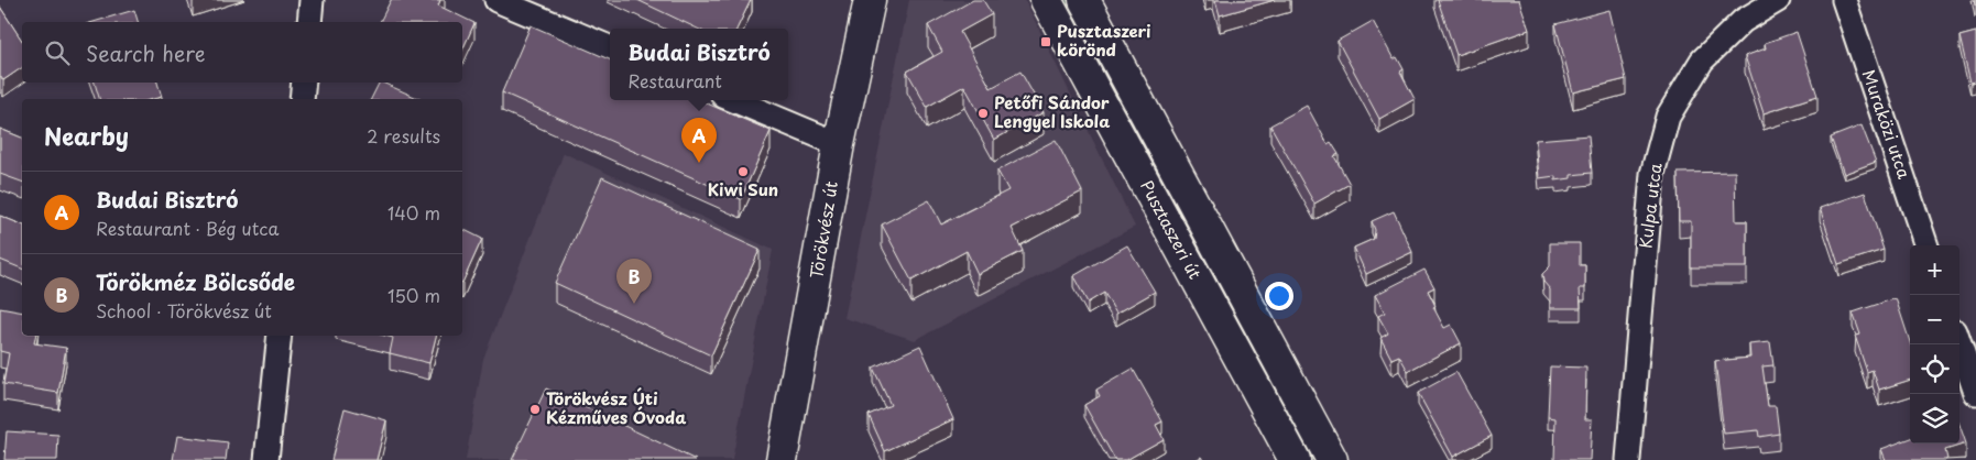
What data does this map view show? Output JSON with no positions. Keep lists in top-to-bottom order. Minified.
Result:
{"streets":{"street":["Muraközi utca","Kulpa utca","Törökvész út","Pusztaszeri út"]},"places":{"transit":["Pusztaszeri körönd"],"other":["Petőfi Sándor Lengyel Iskola","Kiwi Sun","Törökvész Úti Kézműves Óvoda"]},"page":{"search":"Search here","popup":["Budai Bisztró","Restaurant"],"heading":["Nearby","2 results"],"pins":["A","B"],"list":[{"mark":"A","name":"Budai Bisztró","note":"Restaurant · Bég utca","value":"140 m"},{"mark":"B","name":"Törökméz Bölcsőde","note":"School · Törökvész út","value":"150 m"}],"map_buttons":["+","−"]}}
